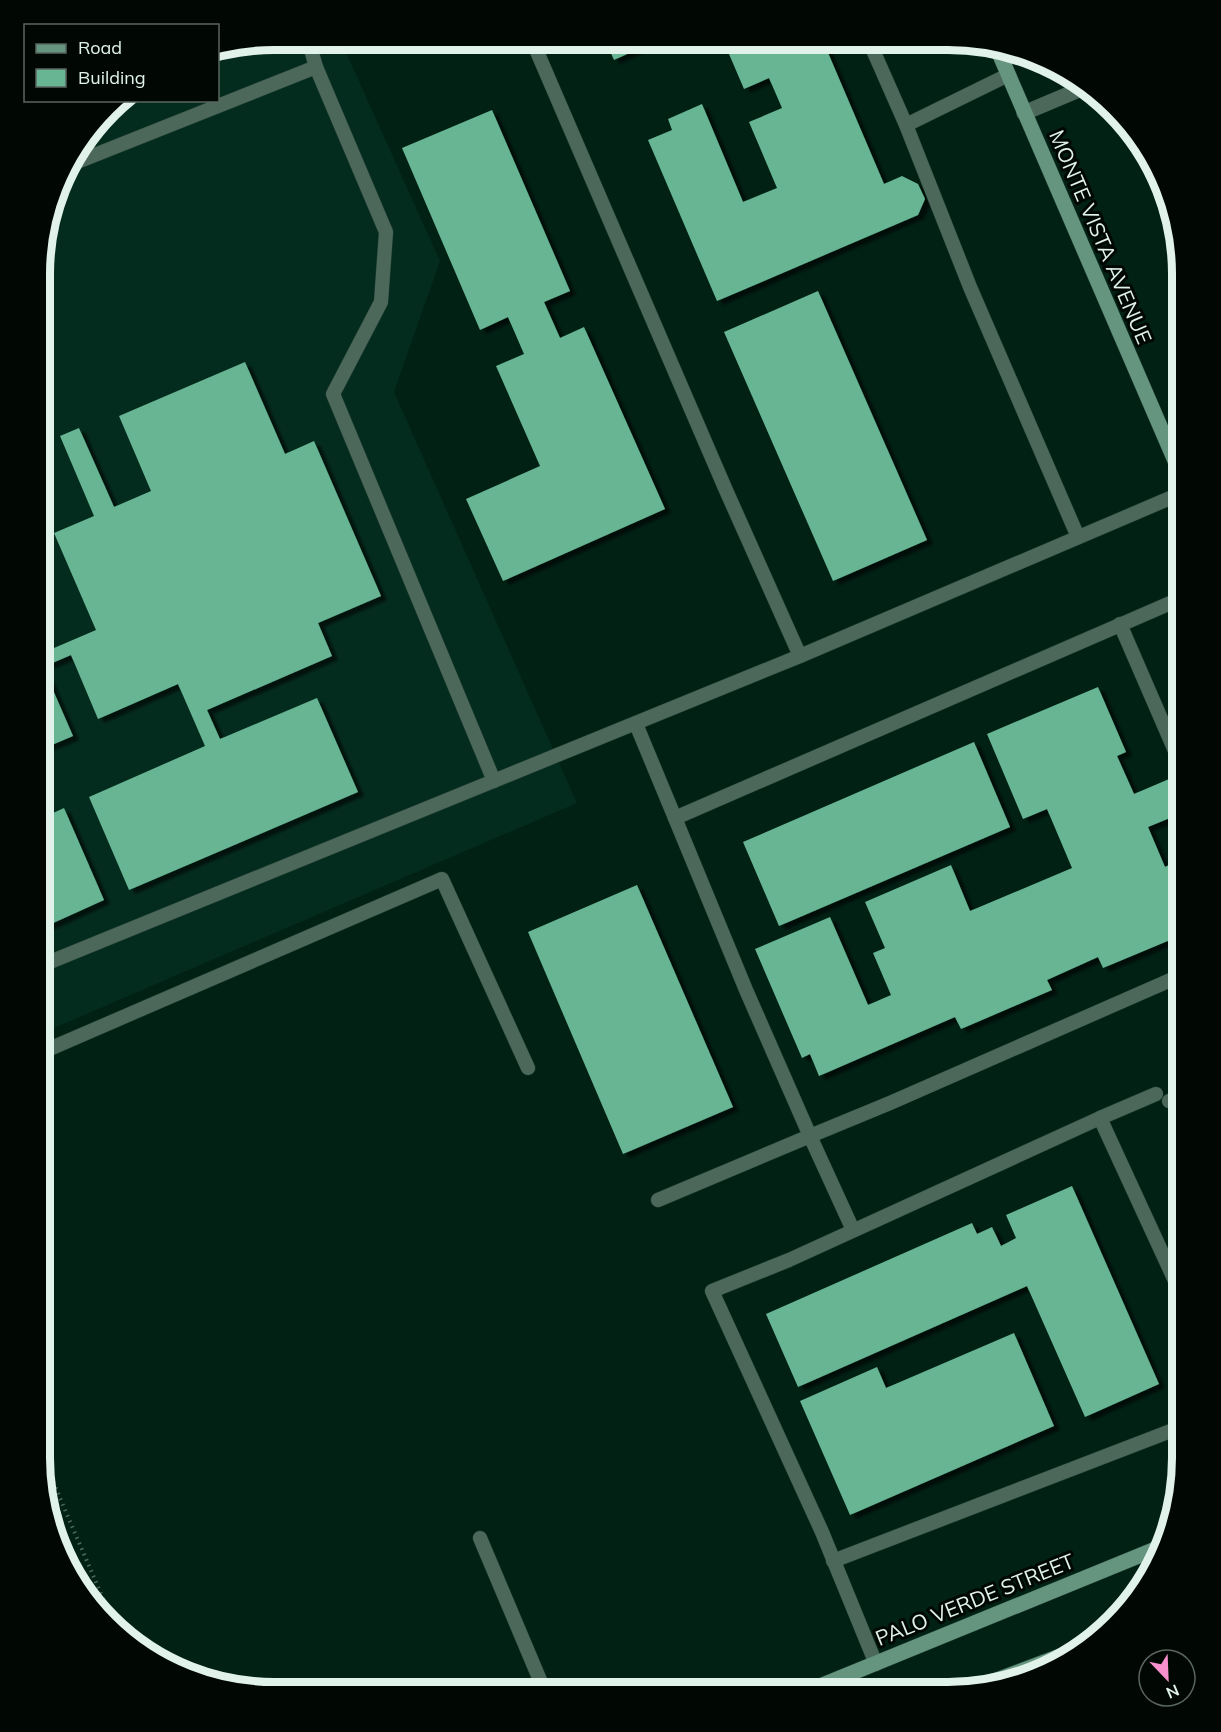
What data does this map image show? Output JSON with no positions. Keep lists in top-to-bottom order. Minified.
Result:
{"streets":{"street":["MONTE VISTA AVENUE","PALO VERDE STREET"]},"legend":["Road","Building"],"north":"bottom right"}
